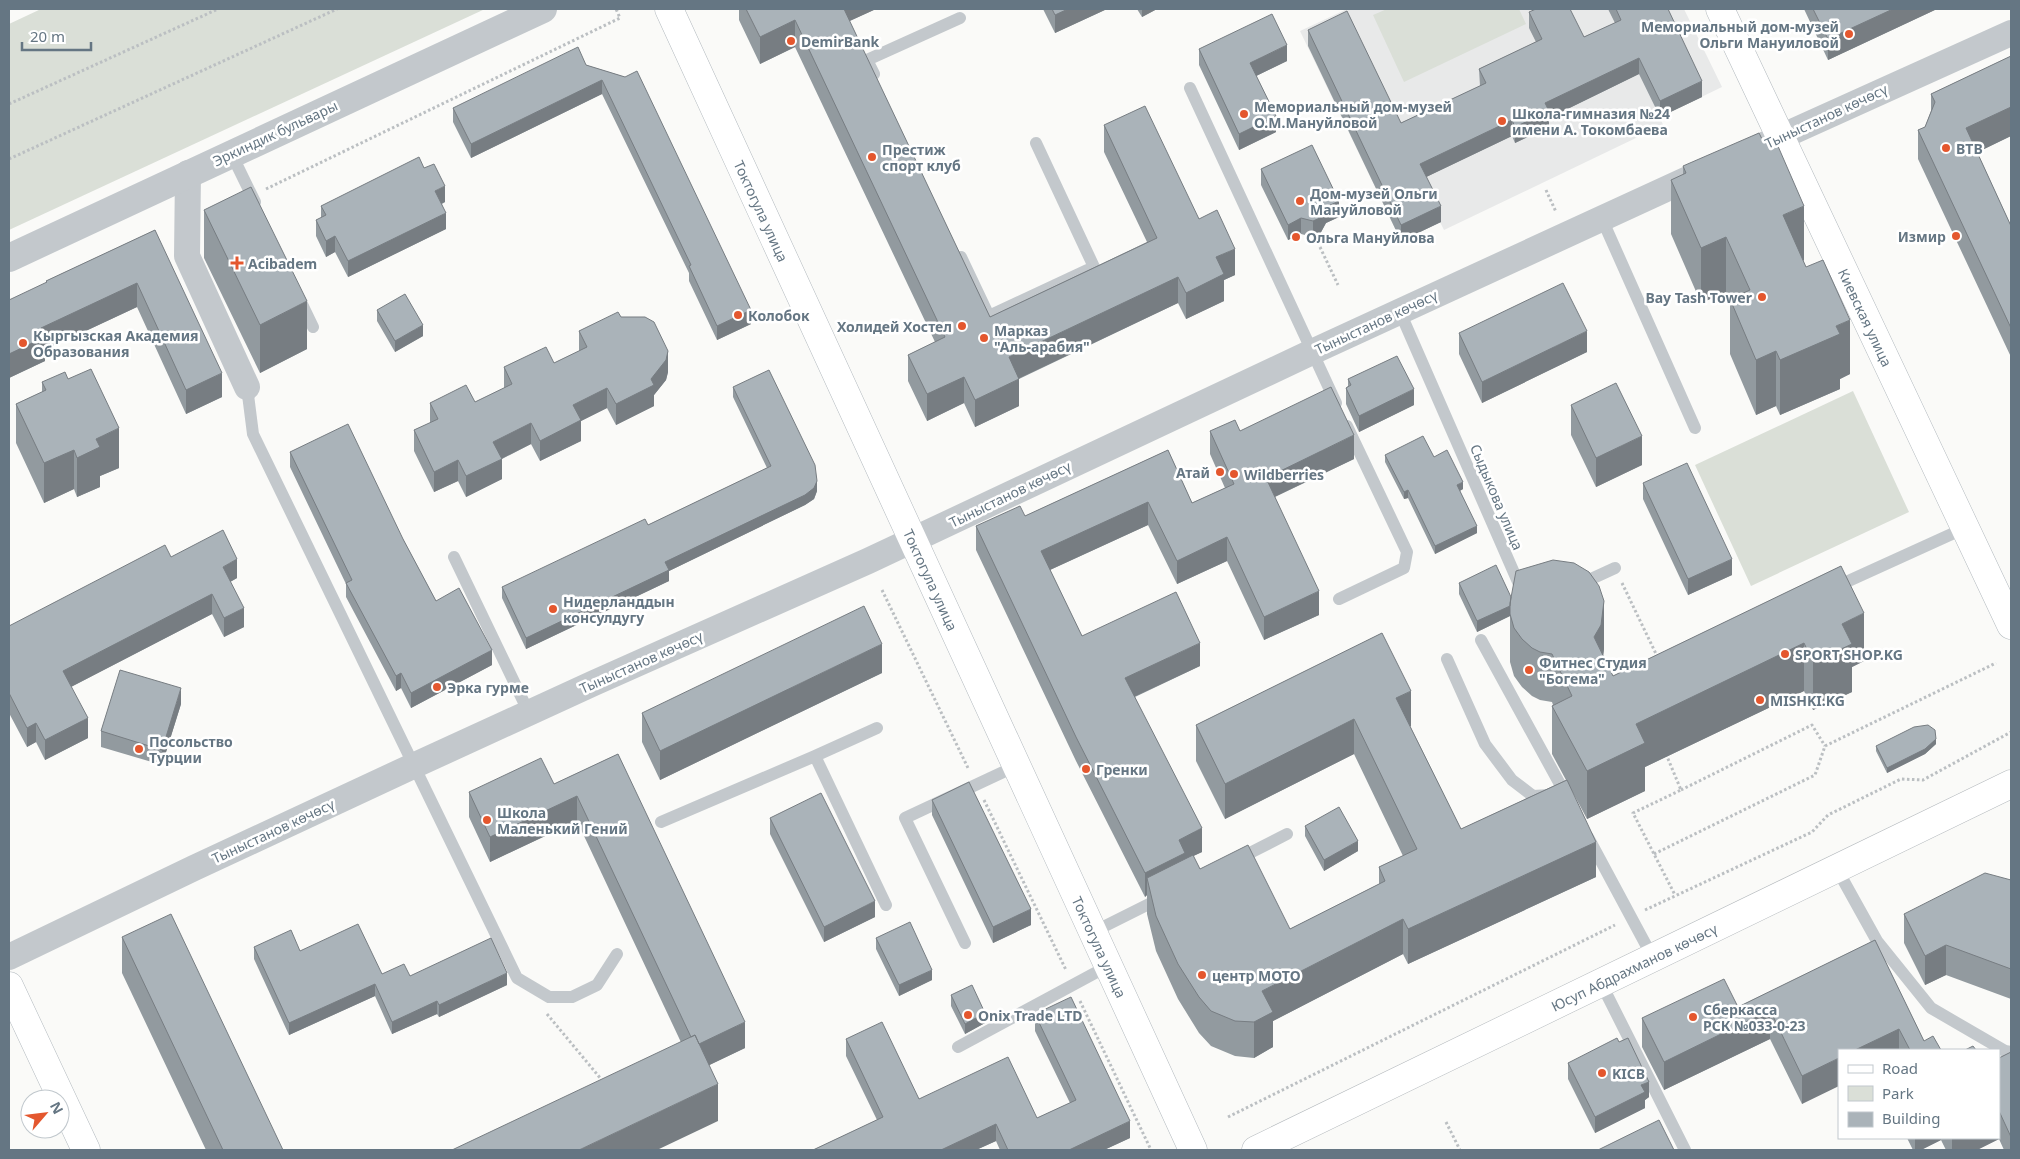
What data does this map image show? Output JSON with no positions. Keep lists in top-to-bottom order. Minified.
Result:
{"streets":{"main road":["Токтогула улица","Киевская улица","Юсуп Абдрахманов көчөсү"],"street":["Тыныстанов көчөсү","Эркиндик бульвары"],"lane":["Сыдыкова улица"]},"crossings":[["Тыныстанов көчөсү","Токтогула улица"],["Тыныстанов көчөсү","Киевская улица"],["Тыныстанов көчөсү","Сыдыкова улица"]],"places":{"other":["Мемориальный дом-музей Ольги Мануиловой","DemirBank","Мемориальный дом-музей О.М.Мануйловой","Школа-гимназия №24 имени А. Токомбаева","BTB","Престиж спорт клуб","Дом-музей Ольги Мануйловой","Измир","Ольга Мануйлова","Bay Tash Tower","Колобок","Холидей Хостел","Марказ \"Аль-арабия\"","Кыргызская Академия Образования","Атай","Wildberries","Нидерланддын консулдугу","SPORT SHOP.KG","Фитнес Студия \"Богема\"","Эрка гурме","MISHKI.KG","Посольство Турции","Гренки","Школа Маленький Гений","центр МОТО","Onix Trade LTD","Сберкасса РСК №033-0-23","KICB"],"health":["Acibadem"]},"legend":["Road","Park","Building"],"scale_bar":"20 m","north":"top right"}
